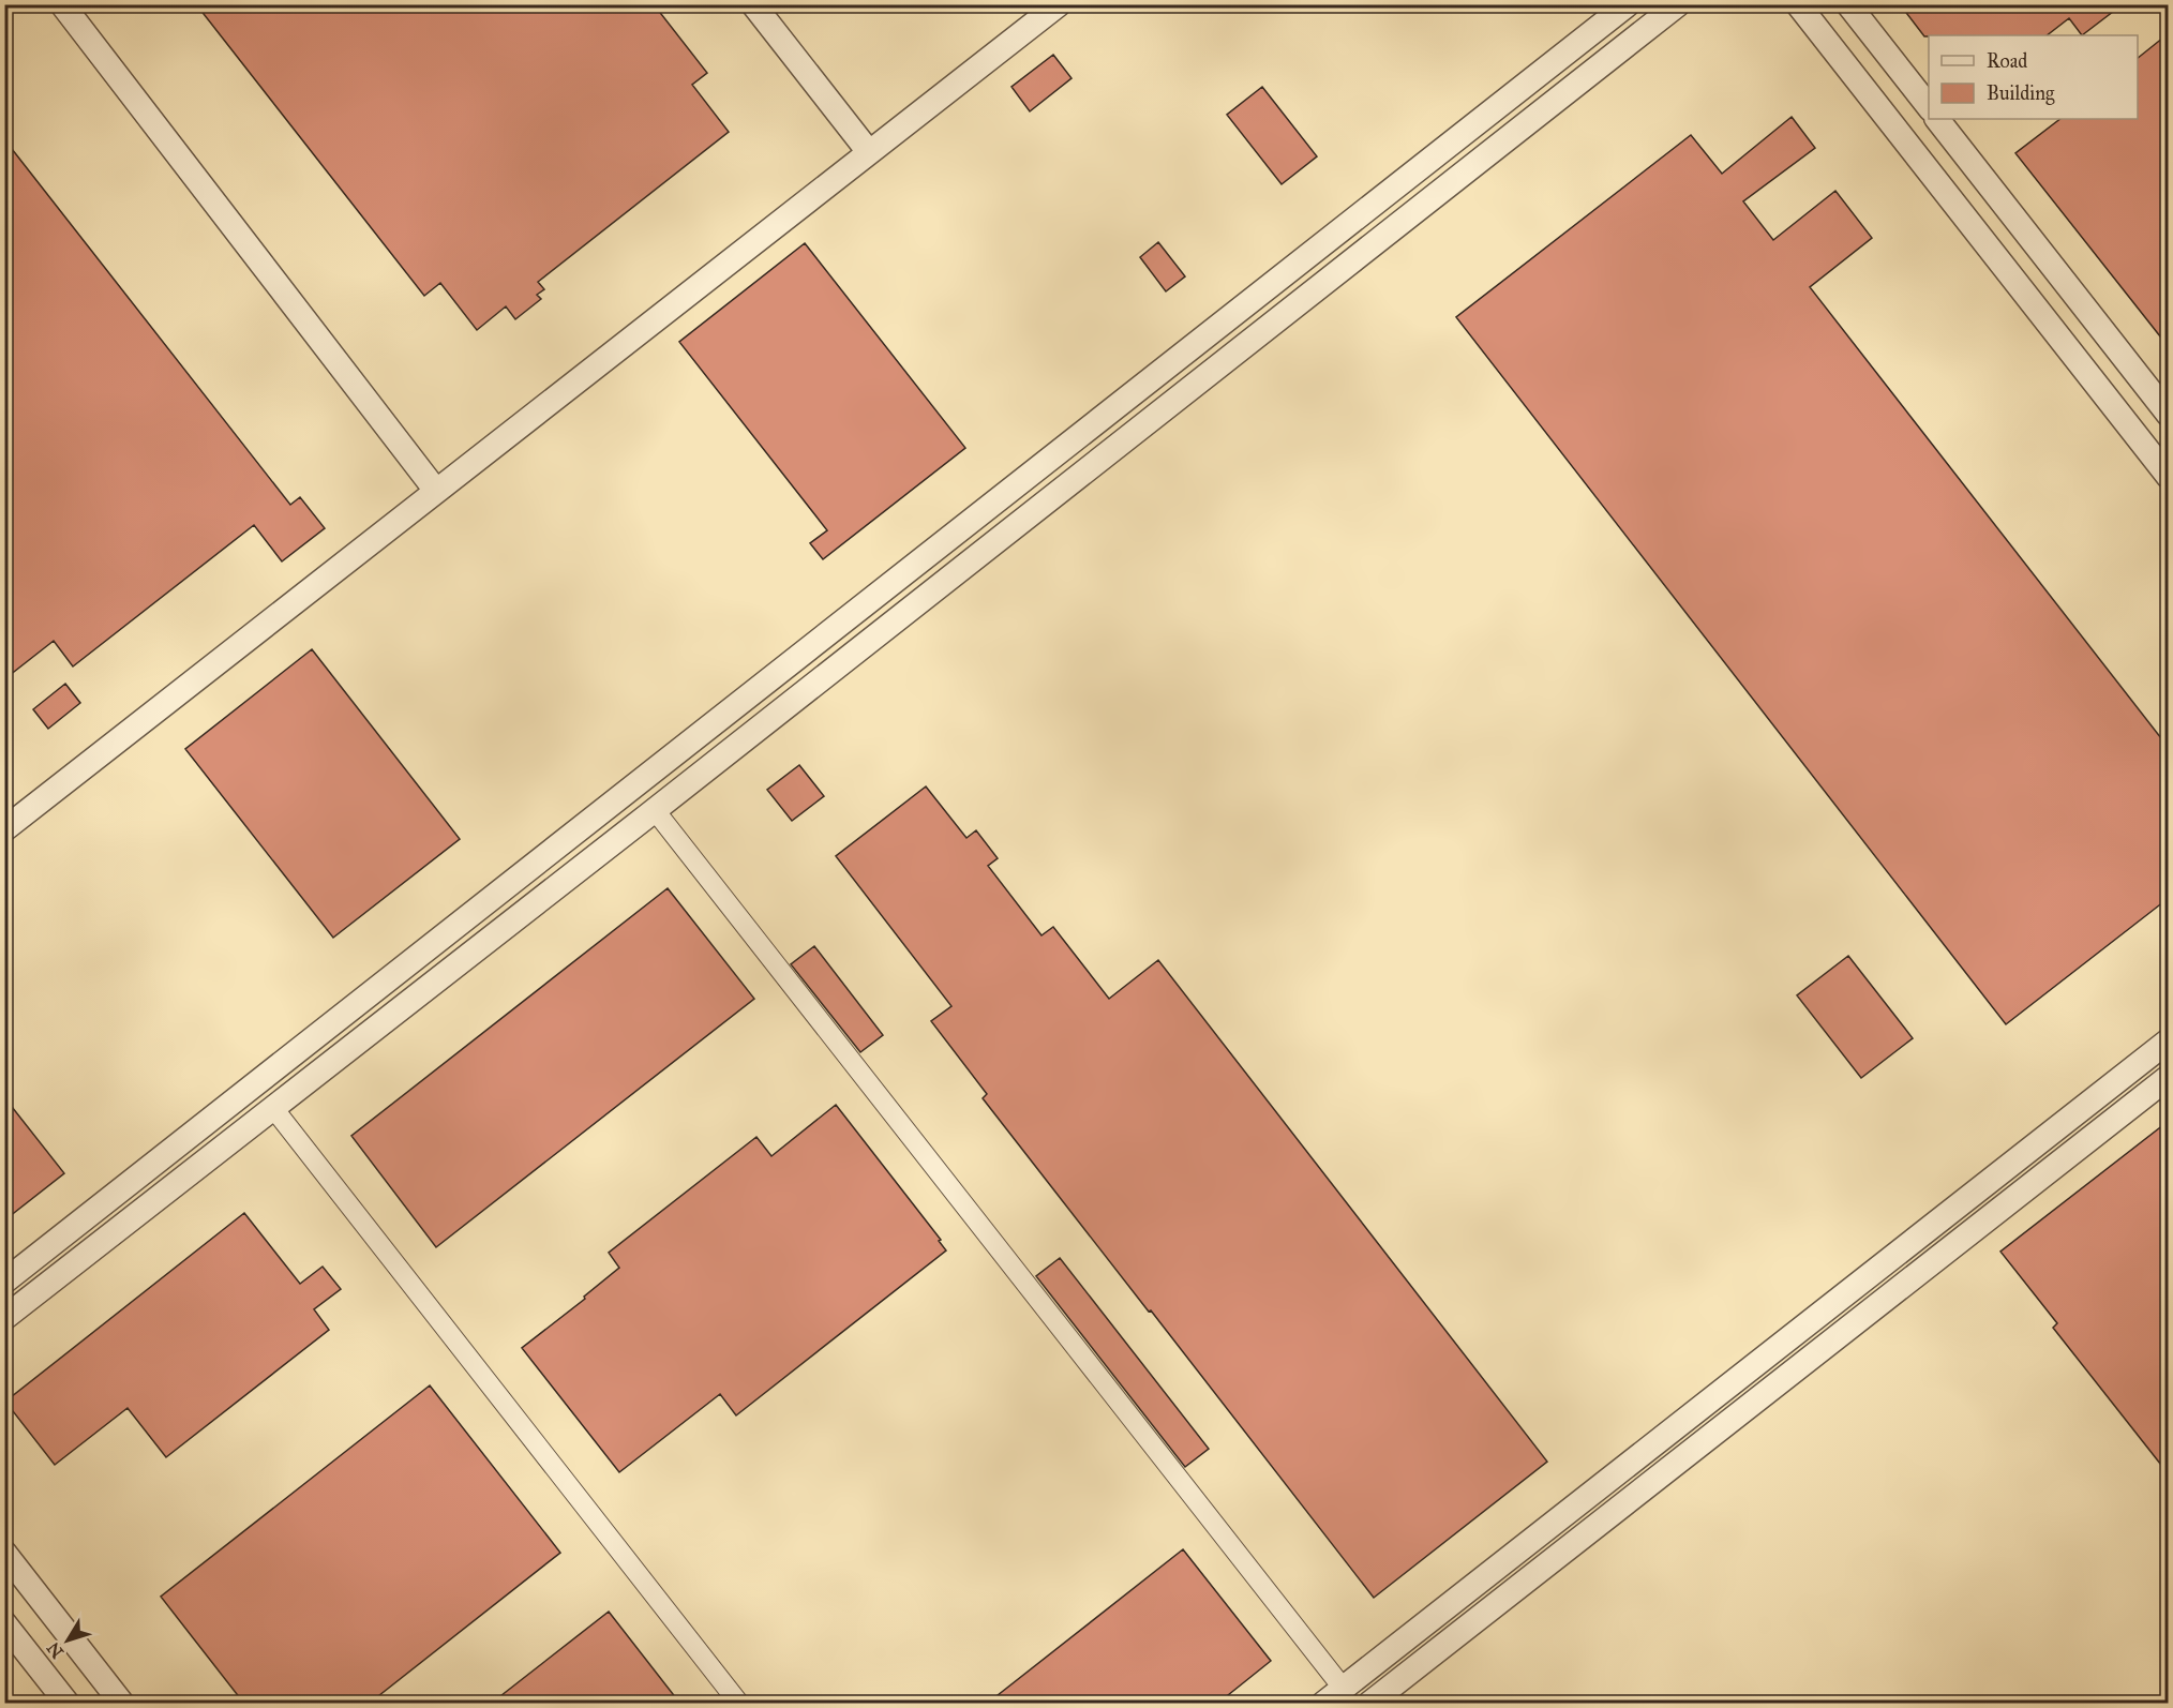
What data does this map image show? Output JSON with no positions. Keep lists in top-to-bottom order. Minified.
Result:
{"legend":["Road","Building"],"north":"bottom left"}
